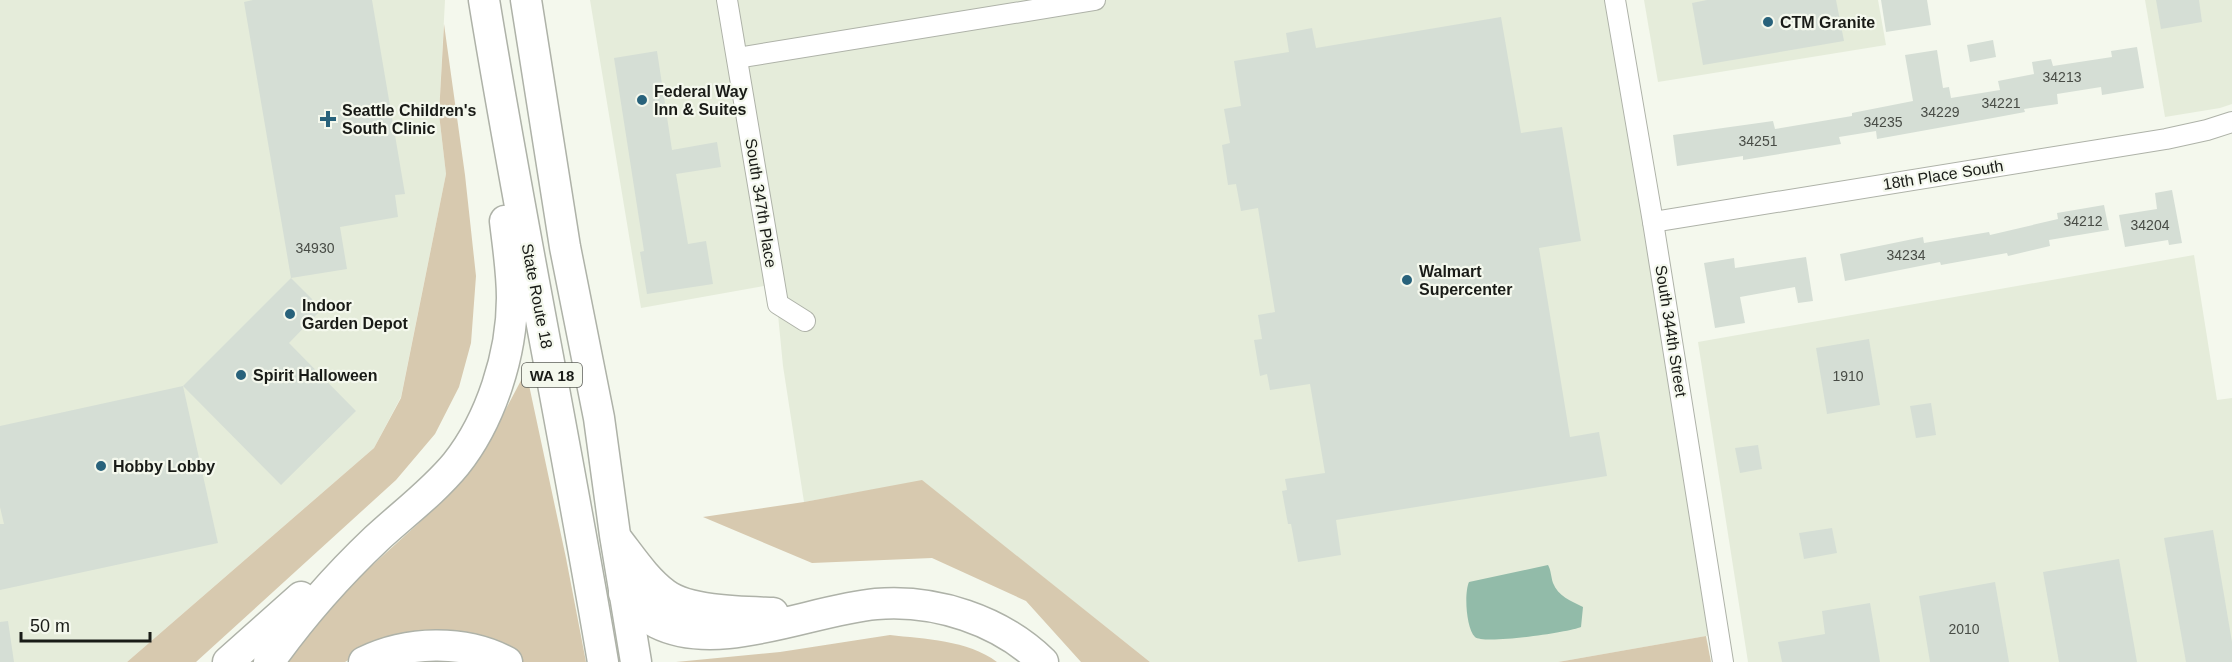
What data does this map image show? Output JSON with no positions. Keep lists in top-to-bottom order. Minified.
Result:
{"streets":{"highway":["State Route 18","WA 18"],"street":["18th Place South","South 347th Place","South 344th Street"]},"crossings":[["18th Place South","South 344th Street"]],"places":{"other":["CTM Granite","Federal Way Inn & Suites","Walmart Supercenter","Indoor Garden Depot","Spirit Halloween","Hobby Lobby"],"health":["Seattle Children's South Clinic"]},"house_numbers":["34213","34221","34229","34235","34251","34212","34204","34930","34234","1910","2010"],"scale_bar":"50 m"}
